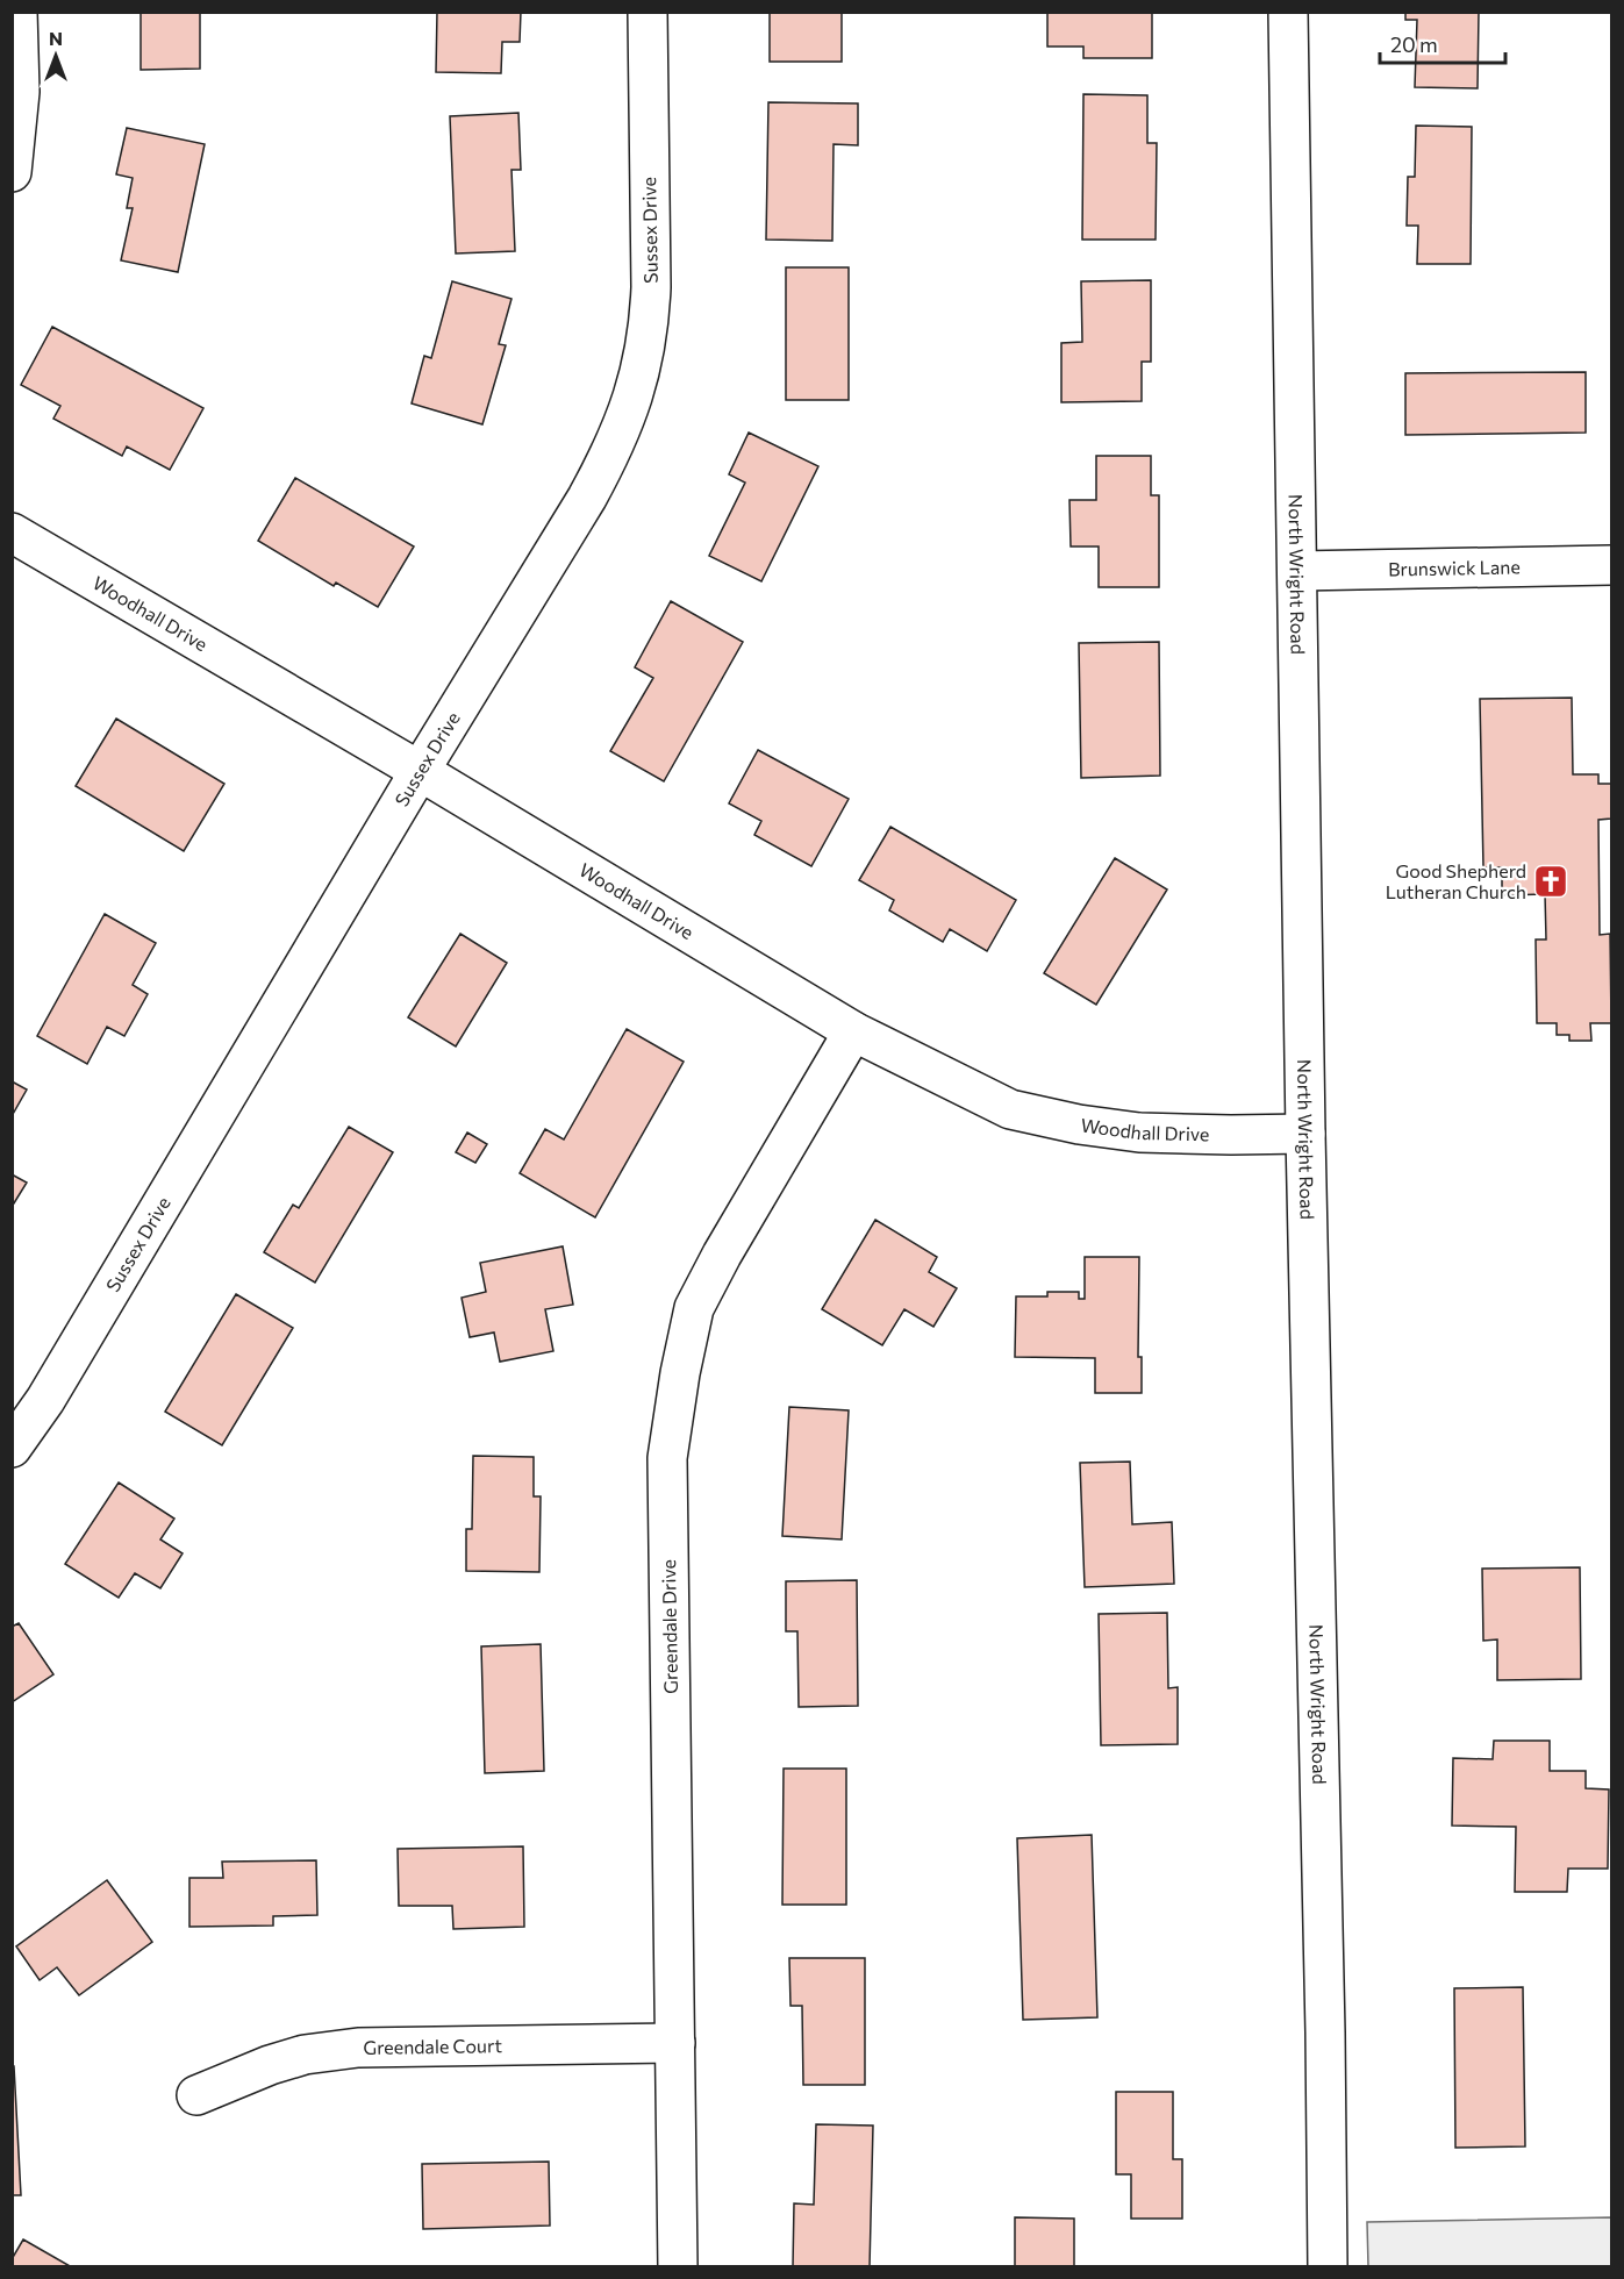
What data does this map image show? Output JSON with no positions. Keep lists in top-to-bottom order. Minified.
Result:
{"streets":{"street":["Sussex Drive","Brunswick Lane","North Wright Road","Woodhall Drive","Greendale Drive","Greendale Court"]},"crossings":[["Sussex Drive","Woodhall Drive"],["Brunswick Lane","North Wright Road"],["North Wright Road","Woodhall Drive"],["Woodhall Drive","Greendale Drive"],["Greendale Drive","Greendale Court"]],"places":{"church":["Good Shepherd Lutheran Church"]},"scale_bar":"20 m","north":"top"}
